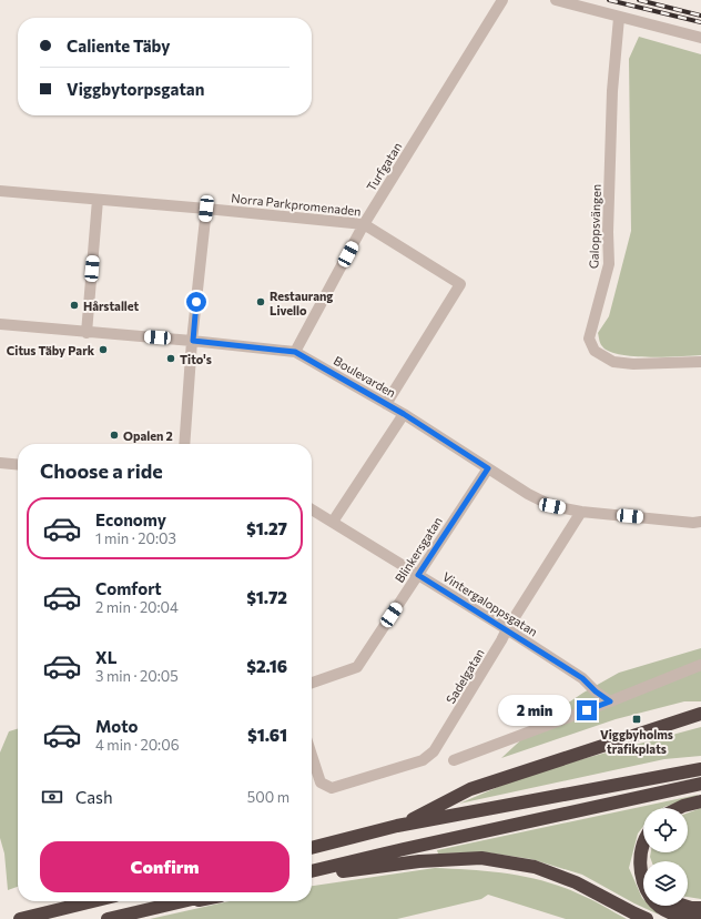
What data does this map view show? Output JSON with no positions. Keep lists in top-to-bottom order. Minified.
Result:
{"streets":{"street":["Turfgatan","Norra Parkpromenaden","Galoppsvängen","Boulevarden","Blinkersgatan","Vintergaloppsgatan","Sadelgatan"]},"crossings":[["Turfgatan","Norra Parkpromenaden"],["Turfgatan","Boulevarden"],["Norra Parkpromenaden","Boulevarden"],["Boulevarden","Blinkersgatan"],["Boulevarden","Sadelgatan"],["Blinkersgatan","Vintergaloppsgatan"],["Vintergaloppsgatan","Sadelgatan"]],"places":{"other":["Restaurang Livello","Hårstallet","Citus Täby Park","Tito's","Opalen 2"],"transit":["Viggbyholms trafikplats"]},"page":{"banner":["Caliente Täby","Viggbytorpsgatan"],"heading":"Choose a ride","list":[{"name":"Economy","note":"1 min · 20:03","value":"$1.27"},{"name":"Comfort","note":"2 min · 20:04","value":"$1.72"},{"name":"XL","note":"3 min · 20:05","value":"$2.16"},{"name":"Moto","note":"4 min · 20:06","value":"$1.61"}],"bubble":"2 min","pay":["Cash","500 m"],"buttons":"Confirm"}}
